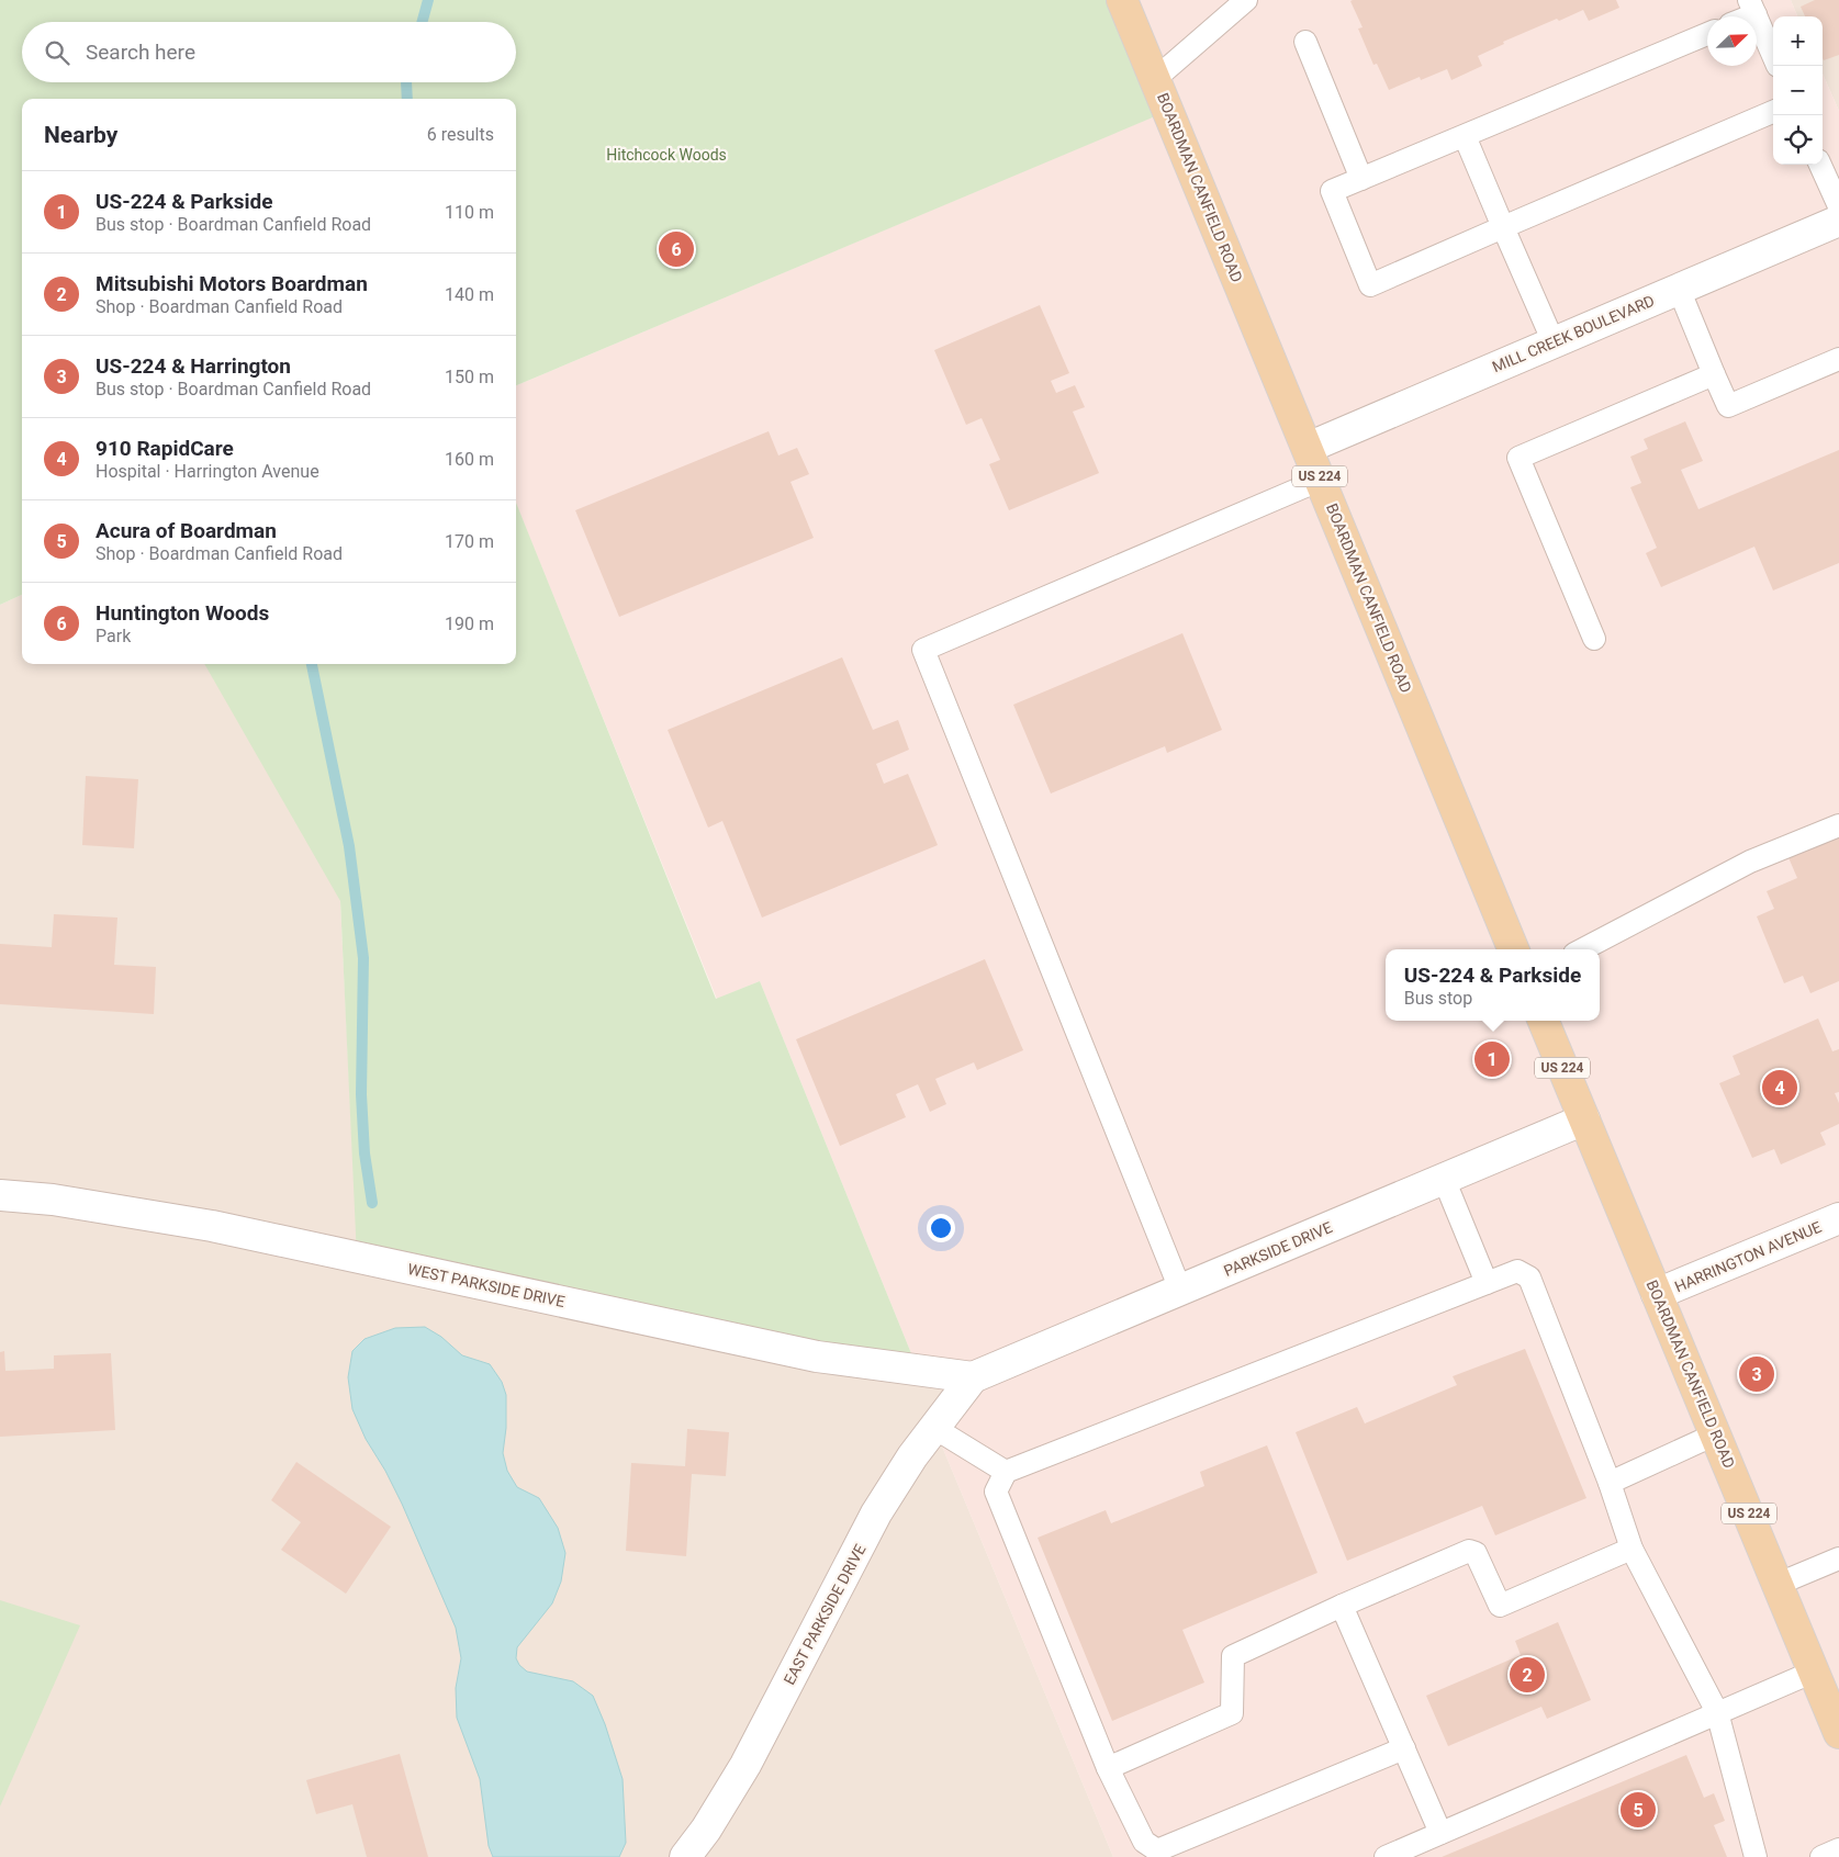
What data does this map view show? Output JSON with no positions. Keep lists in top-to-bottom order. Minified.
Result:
{"streets":{"main road":["BOARDMAN CANFIELD ROAD","US 224"],"street":["MILL CREEK BOULEVARD","PARKSIDE DRIVE","HARRINGTON AVENUE","WEST PARKSIDE DRIVE","EAST PARKSIDE DRIVE"]},"crossings":[["BOARDMAN CANFIELD ROAD","MILL CREEK BOULEVARD"],["BOARDMAN CANFIELD ROAD","PARKSIDE DRIVE"],["BOARDMAN CANFIELD ROAD","HARRINGTON AVENUE"],["PARKSIDE DRIVE","WEST PARKSIDE DRIVE"],["PARKSIDE DRIVE","EAST PARKSIDE DRIVE"],["WEST PARKSIDE DRIVE","EAST PARKSIDE DRIVE"]],"parks":["Hitchcock Woods"],"north":"top right","page":{"map_buttons":["+","−"],"search":"Search here","heading":["Nearby","6 results"],"list":[{"mark":"1","name":"US-224 & Parkside","note":"Bus stop · Boardman Canfield Road","value":"110 m"},{"mark":"2","name":"Mitsubishi Motors Boardman","note":"Shop · Boardman Canfield Road","value":"140 m"},{"mark":"3","name":"US-224 & Harrington","note":"Bus stop · Boardman Canfield Road","value":"150 m"},{"mark":"4","name":"910 RapidCare","note":"Hospital · Harrington Avenue","value":"160 m"},{"mark":"5","name":"Acura of Boardman","note":"Shop · Boardman Canfield Road","value":"170 m"},{"mark":"6","name":"Huntington Woods","note":"Park","value":"190 m"}],"pins":["6","1","4","3","2","5"],"popup":["US-224 & Parkside","Bus stop"]}}
